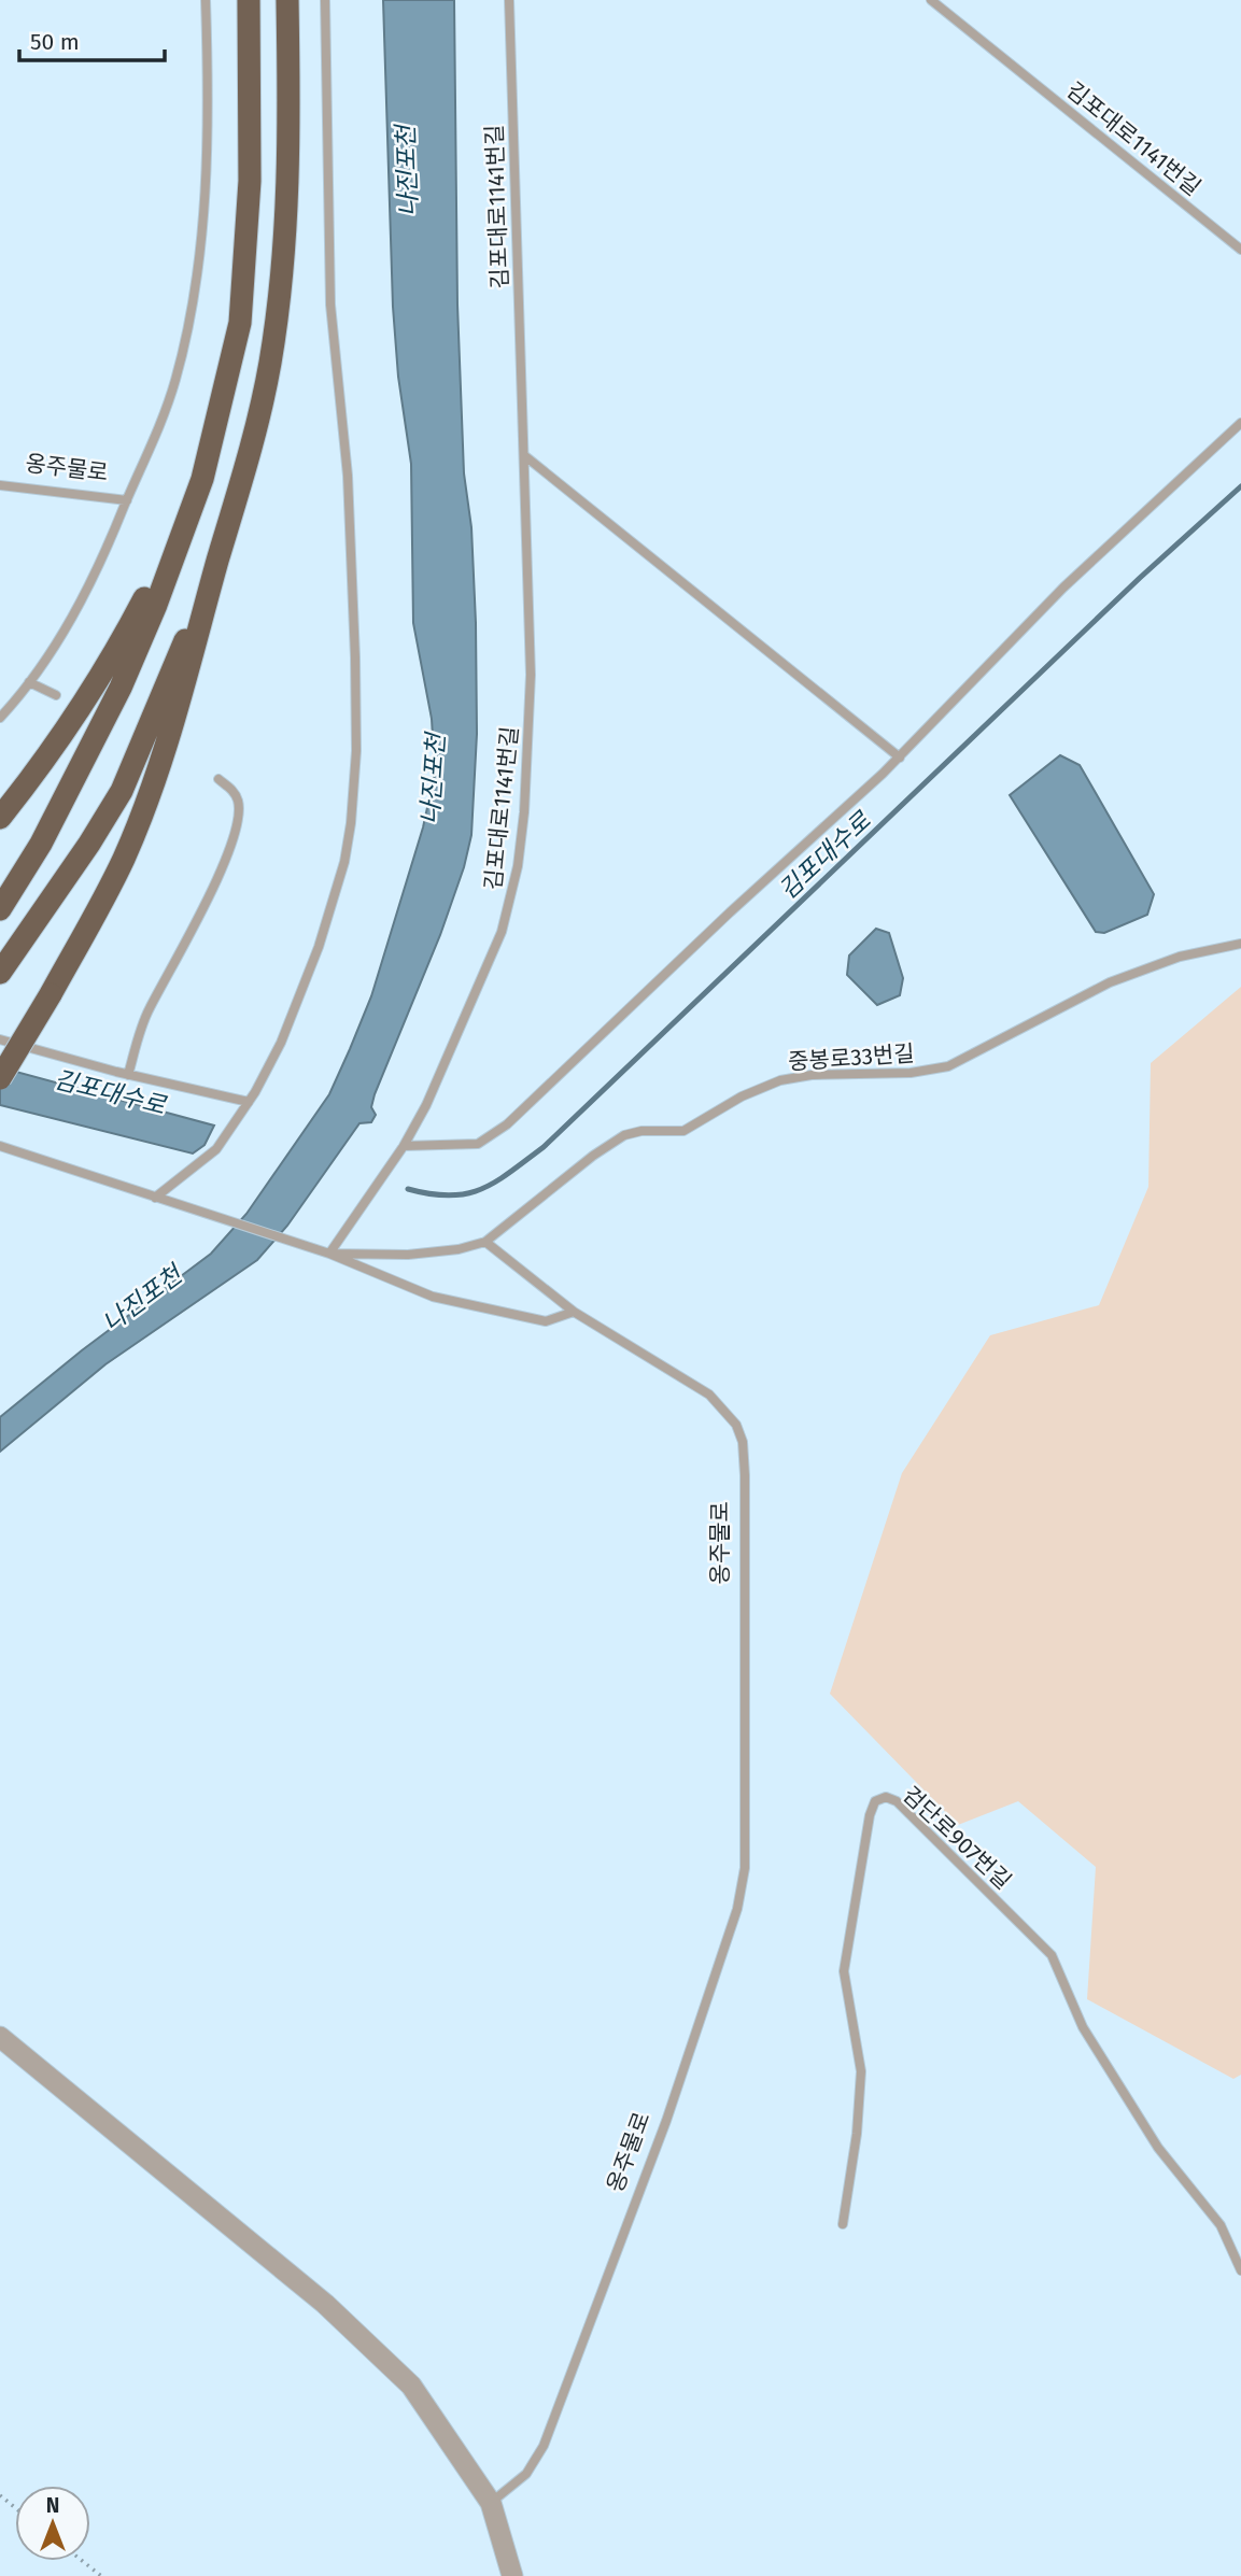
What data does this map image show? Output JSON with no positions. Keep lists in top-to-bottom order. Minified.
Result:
{"streets":{"lane":["김포대로1141번길","옹주물로","중봉로33번길","검단로907번길"]},"crossings":[["옹주물로","중봉로33번길"]],"water":["나진포천","김포대수로"],"scale_bar":"50 m","north":"top"}
